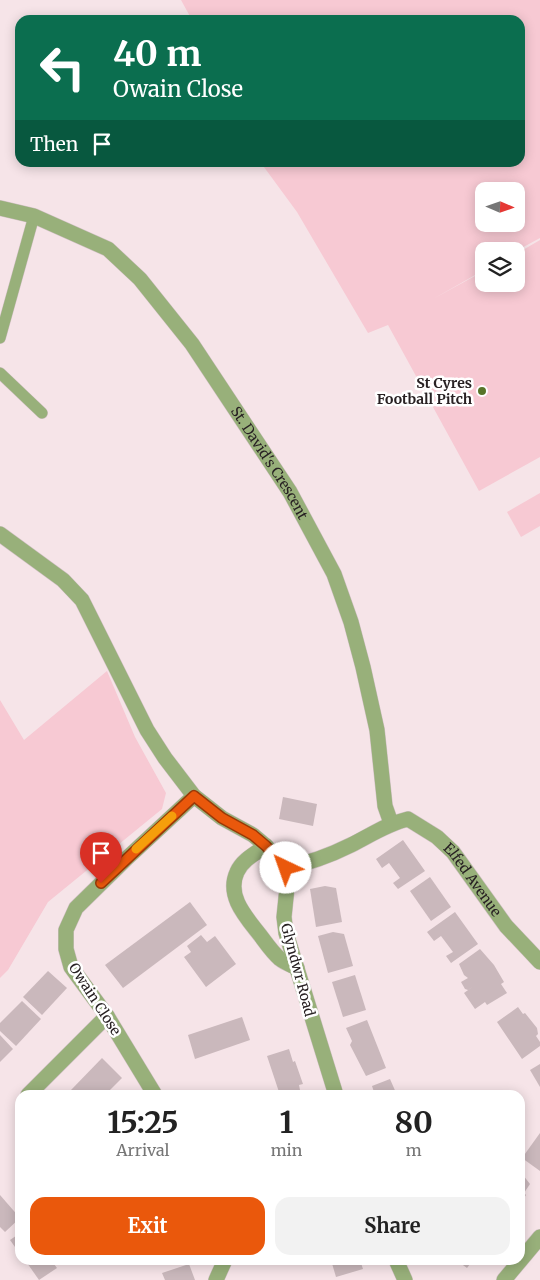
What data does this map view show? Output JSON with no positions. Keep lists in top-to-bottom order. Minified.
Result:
{"streets":{"street":["St. David's Crescent","Elfed Avenue","Glyndwr Road","Owain Close"]},"crossings":[["St. David's Crescent","Elfed Avenue"]],"places":["St Cyres Football Pitch"],"north":"right","page":{"turn":["40 m","Owain Close"],"then":"Then","eta":["15:25","Arrival","1","min","80","m"],"buttons":["Exit","Share"]}}
